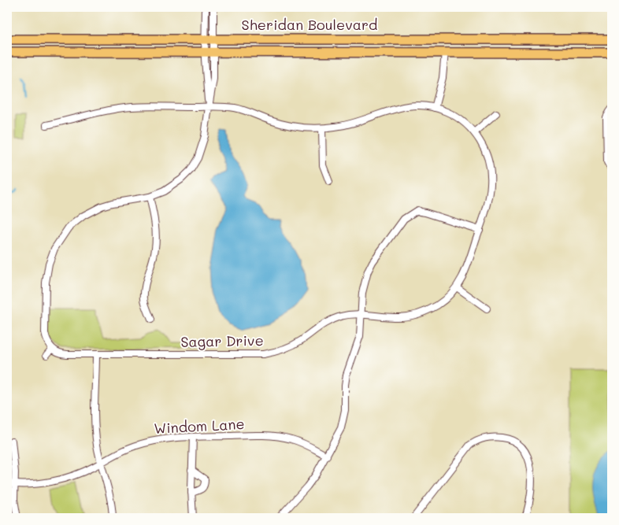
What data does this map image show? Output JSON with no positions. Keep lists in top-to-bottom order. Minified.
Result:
{"streets":{"main road":["Sheridan Boulevard"],"street":["Sagar Drive","Windom Lane"]}}
